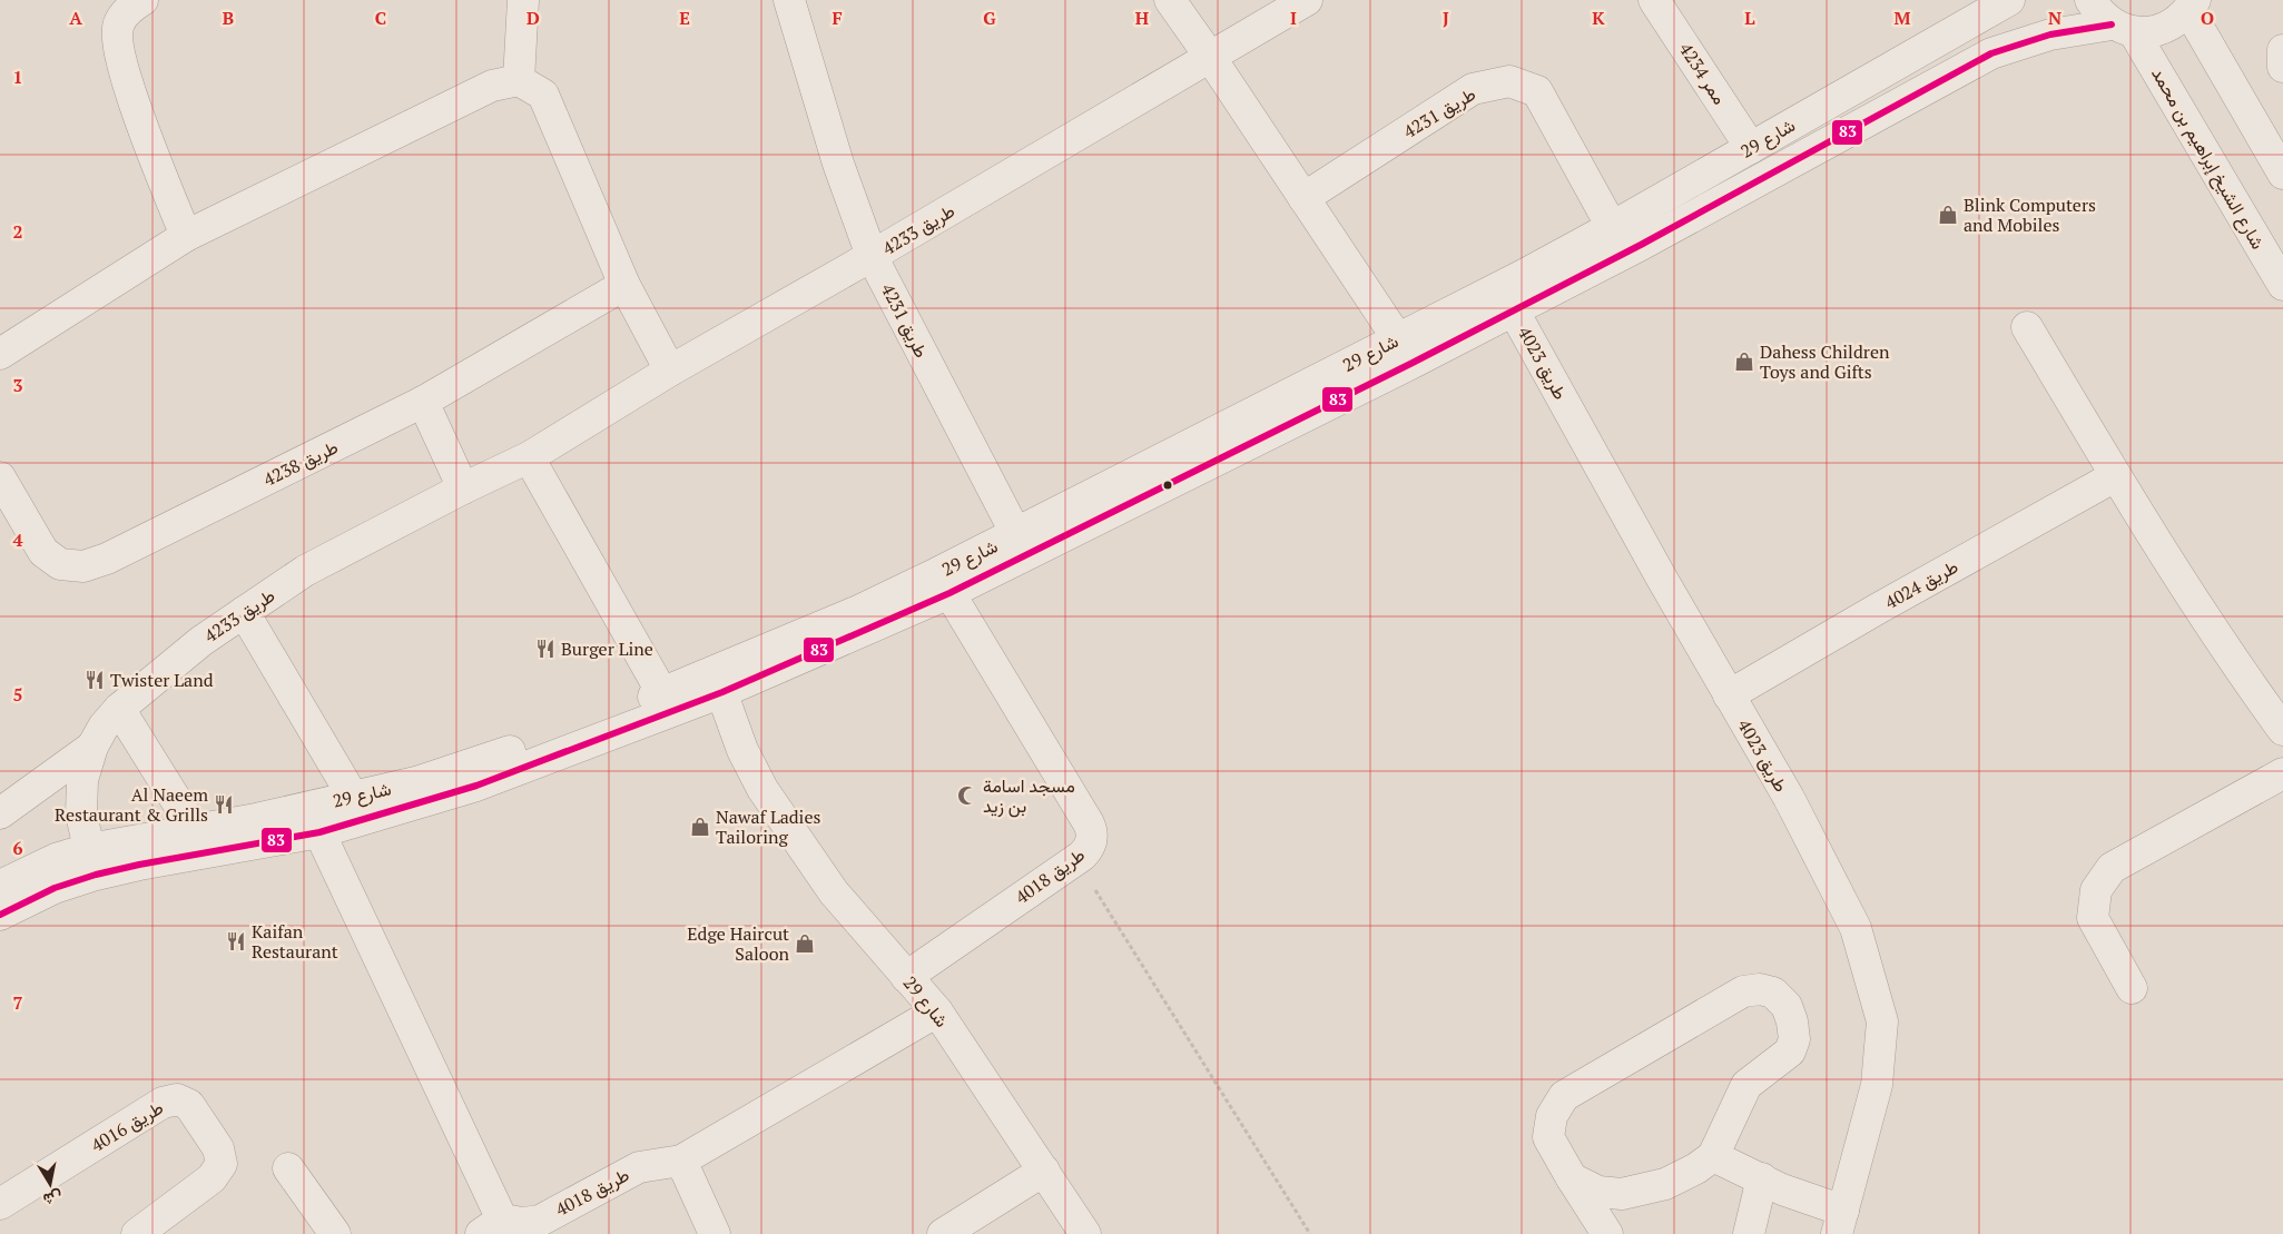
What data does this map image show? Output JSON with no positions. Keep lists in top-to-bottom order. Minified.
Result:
{"streets":{"street":["ممر 4234","طريق 4231","شارع 29","شارع الشيخ إبراهيم بن محمد","طريق 4233","طريق 4023","طريق 4238","طريق 4024","طريق 4018","طريق 4016"]},"crossings":[["ممر 4234","شارع 29"],["طريق 4231","شارع 29"],["طريق 4231","طريق 4233"],["شارع 29","شارع الشيخ إبراهيم بن محمد"],["شارع 29","طريق 4233"],["شارع 29","طريق 4023"],["شارع 29","طريق 4018"],["طريق 4023","طريق 4024"]],"places":{"shop":["Blink Computers and Mobiles","Dahess Children Toys and Gifts","Nawaf Ladies Tailoring","Edge Haircut Saloon"],"restaurant":["Burger Line","Twister Land","Al Naeem Restaurant & Grills","Kaifan Restaurant"],"mosque":["مسجد اسامة بن زيد"]},"lines":["transit line 83"],"north":"bottom","grid":{"columns":["A","B","C","D","E","F","G","H","I","J","K","L","M","N","O"],"rows":["1","2","3","4","5","6","7"]}}
